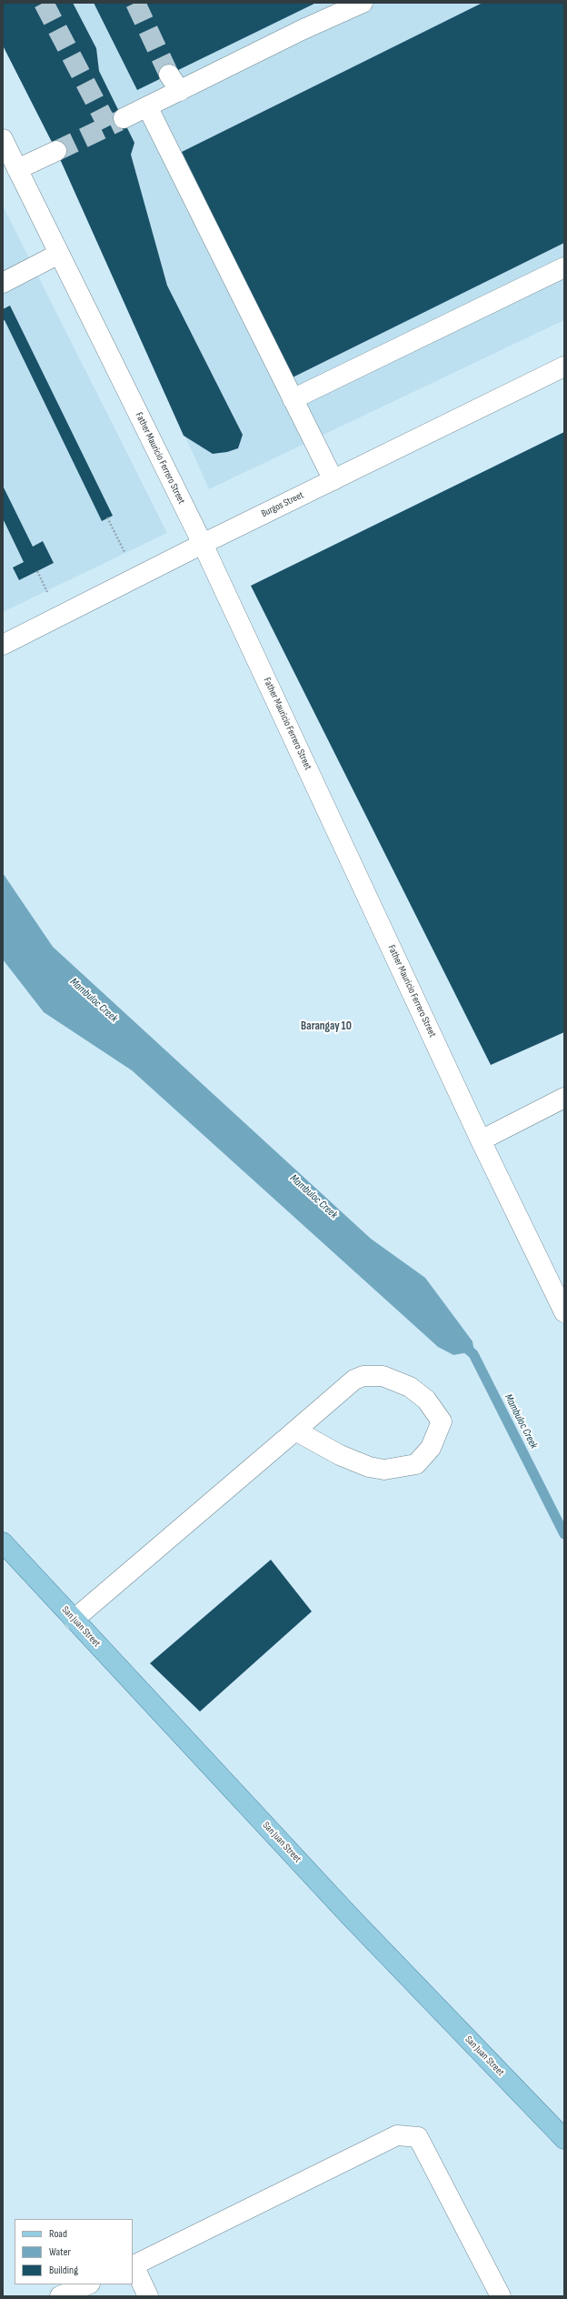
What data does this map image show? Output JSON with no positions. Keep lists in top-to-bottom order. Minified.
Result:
{"streets":{"main road":["San Juan Street"],"street":["Father Mauricio Ferrero Street","Burgos Street"]},"crossings":[["Father Mauricio Ferrero Street","Burgos Street"]],"districts":["Barangay 10"],"water":["Mambuloc Creek"],"legend":["Road","Water","Building"]}
